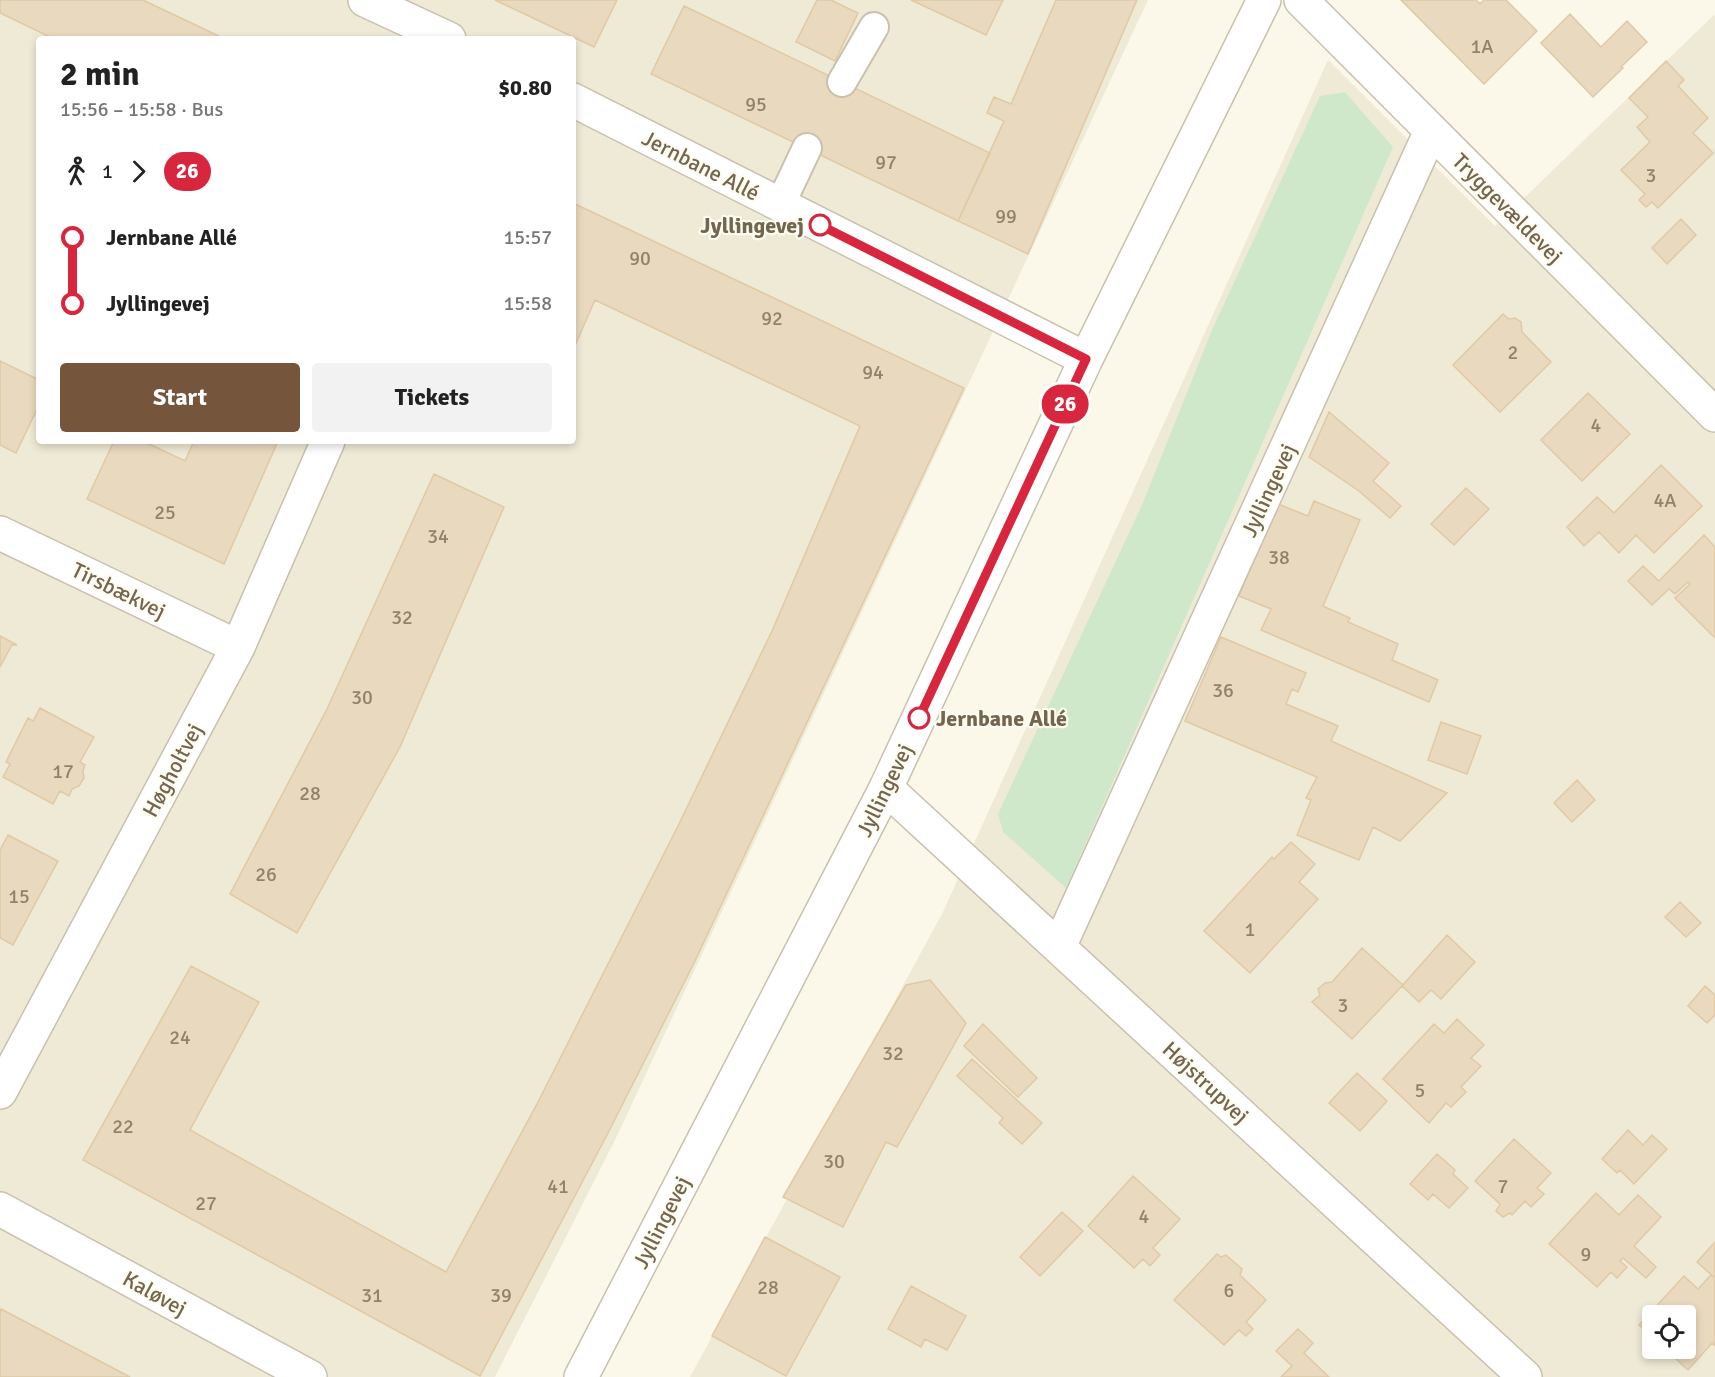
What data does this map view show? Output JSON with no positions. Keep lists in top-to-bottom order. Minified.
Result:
{"streets":{"street":["Jernbane Allé","Tryggevældevej","Jyllingevej","Tirsbækvej","Høgholtvej","Højstrupvej","Kaløvej"]},"crossings":[["Jernbane Allé","Jyllingevej"],["Tryggevældevej","Jyllingevej"],["Jyllingevej","Højstrupvej"],["Tirsbækvej","Høgholtvej"]],"places":["Jyllingevej","Jernbane Allé"],"lines":["bus line 26"],"house_numbers":["1A","95","97","3","99","90","92","2","94","4","4A","25","34","38","32","36","30","17","28","26","15","1","3","24","32","5","22","30","41","7","27","4","9","28","6","31","39"],"page":{"on_map":"26","heading":["2 min","15:56 – 15:58 · Bus","$0.80"],"legs":["1","26"],"list":[{"name":"Jernbane Allé","value":"15:57"},{"name":"Jyllingevej","value":"15:58"}],"buttons":["Start","Tickets"]}}
